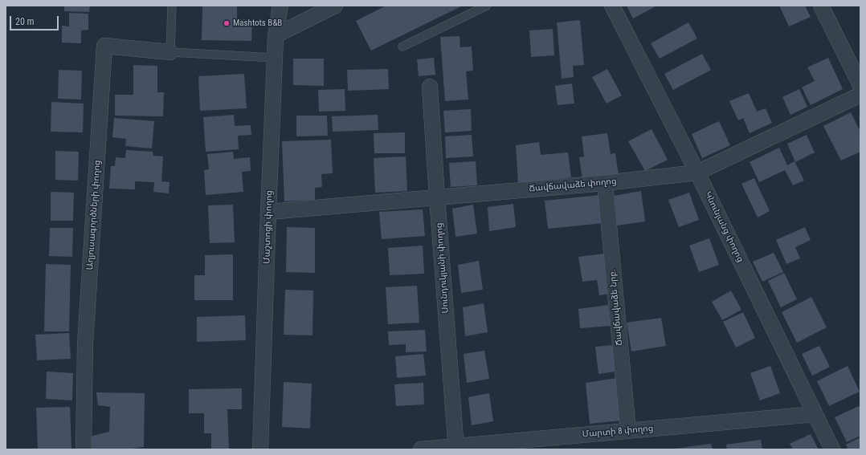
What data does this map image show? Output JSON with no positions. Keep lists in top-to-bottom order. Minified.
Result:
{"streets":{"street":["Ճավճավաձե փողոց","Աղյուսագործների փողոց","Մաշտոցի փողոց","Կնունյանց փողոց","Սունդուկյանի փողոց","Ճավճավաձե նրբ.","Մարտի 8 փողոց"]},"crossings":[["Ճավճավաձե փողոց","Մաշտոցի փողոց"],["Ճավճավաձե փողոց","Կնունյանց փողոց"],["Ճավճավաձե փողոց","Սունդուկյանի փողոց"],["Ճավճավաձե փողոց","Ճավճավաձե նրբ."],["Կնունյանց փողոց","Մարտի 8 փողոց"],["Սունդուկյանի փողոց","Մարտի 8 փողոց"],["Ճավճավաձե նրբ.","Մարտի 8 փողոց"]],"places":["Mashtots B&B"],"scale_bar":"20 m"}
